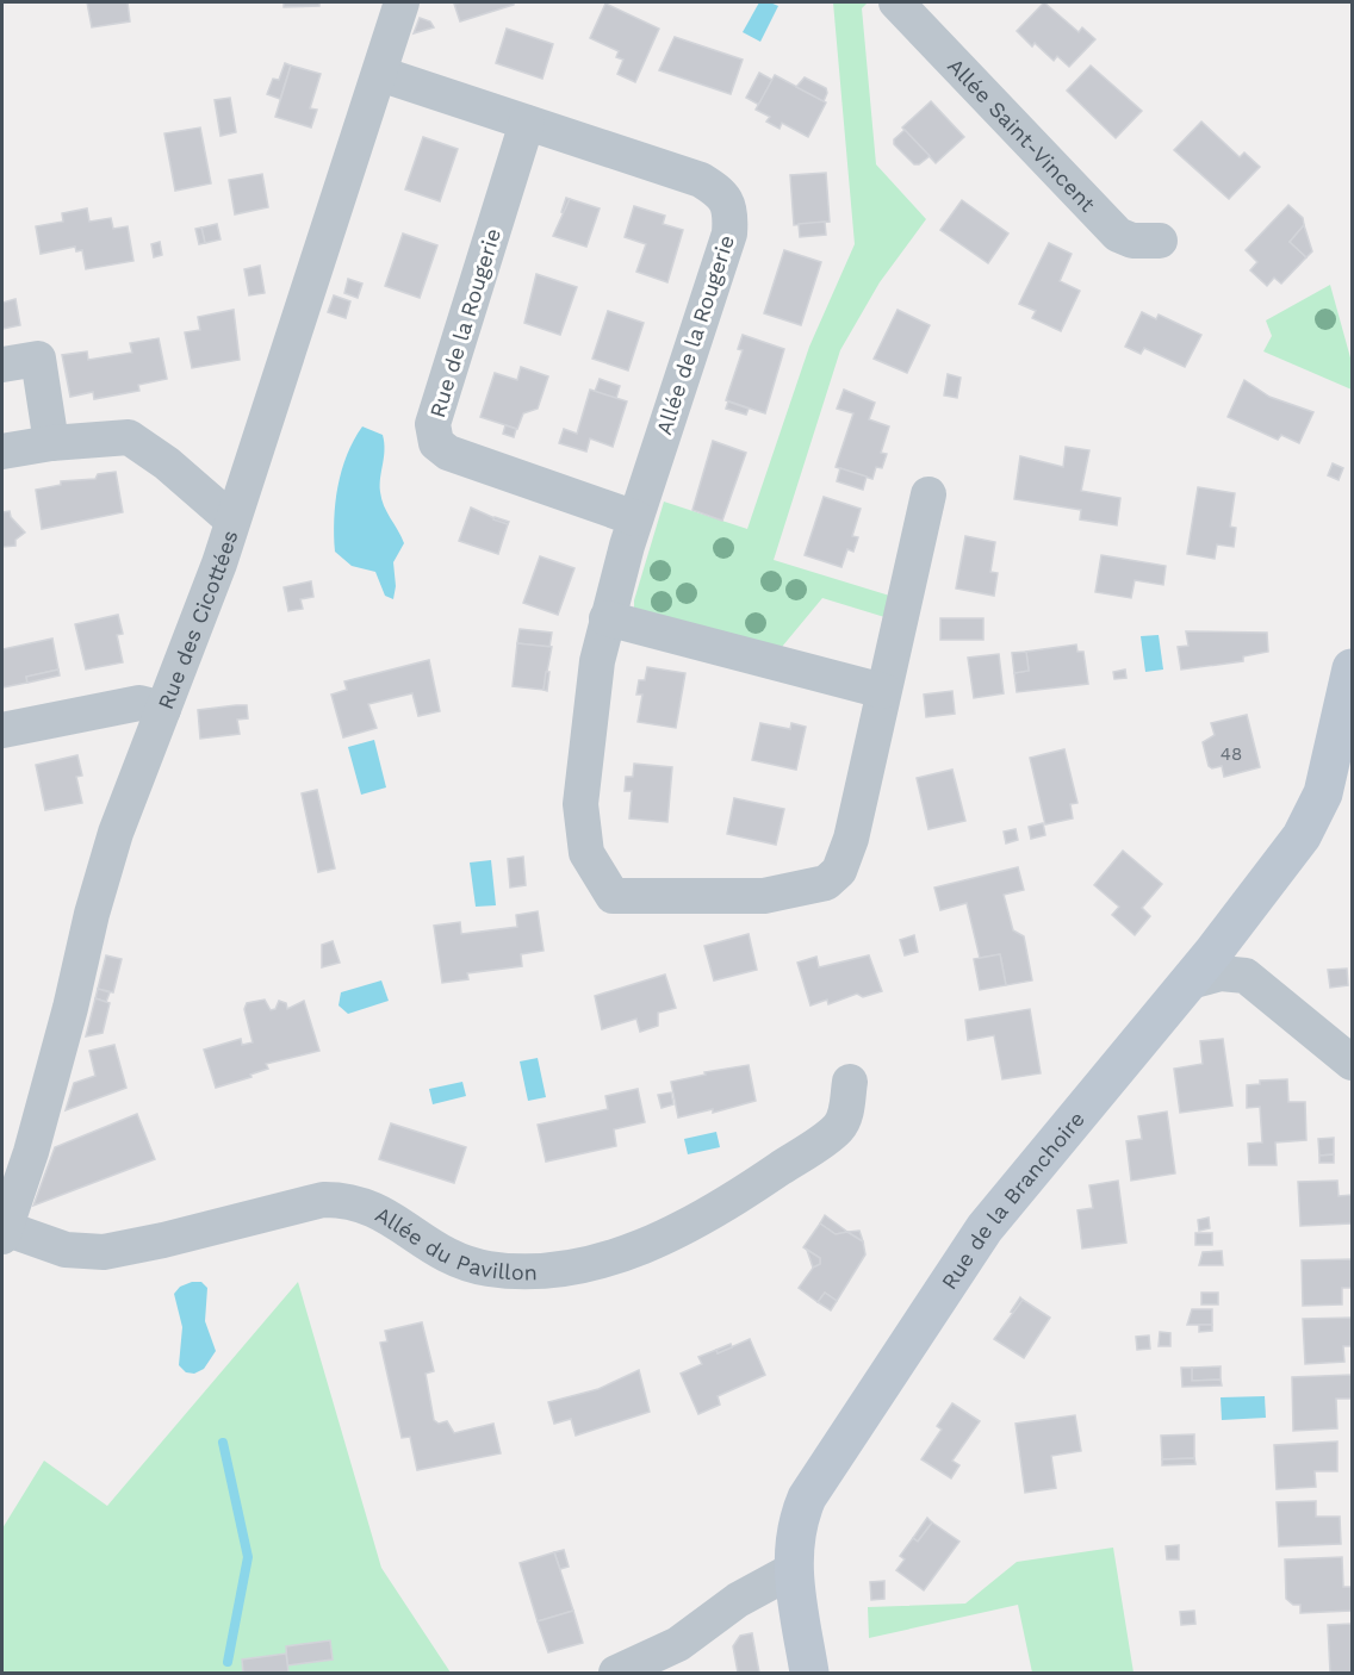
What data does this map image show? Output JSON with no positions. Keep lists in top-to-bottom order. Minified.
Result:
{"streets":{"main road":["Rue de la Branchoire"],"street":["Allée Saint-Vincent","Rue de la Rougerie","Allée de la Rougerie","Rue des Cicottées","Allée du Pavillon"]},"crossings":[["Rue de la Rougerie","Allée de la Rougerie"],["Allée de la Rougerie","Rue des Cicottées"],["Rue des Cicottées","Allée du Pavillon"]],"house_numbers":["48"]}
